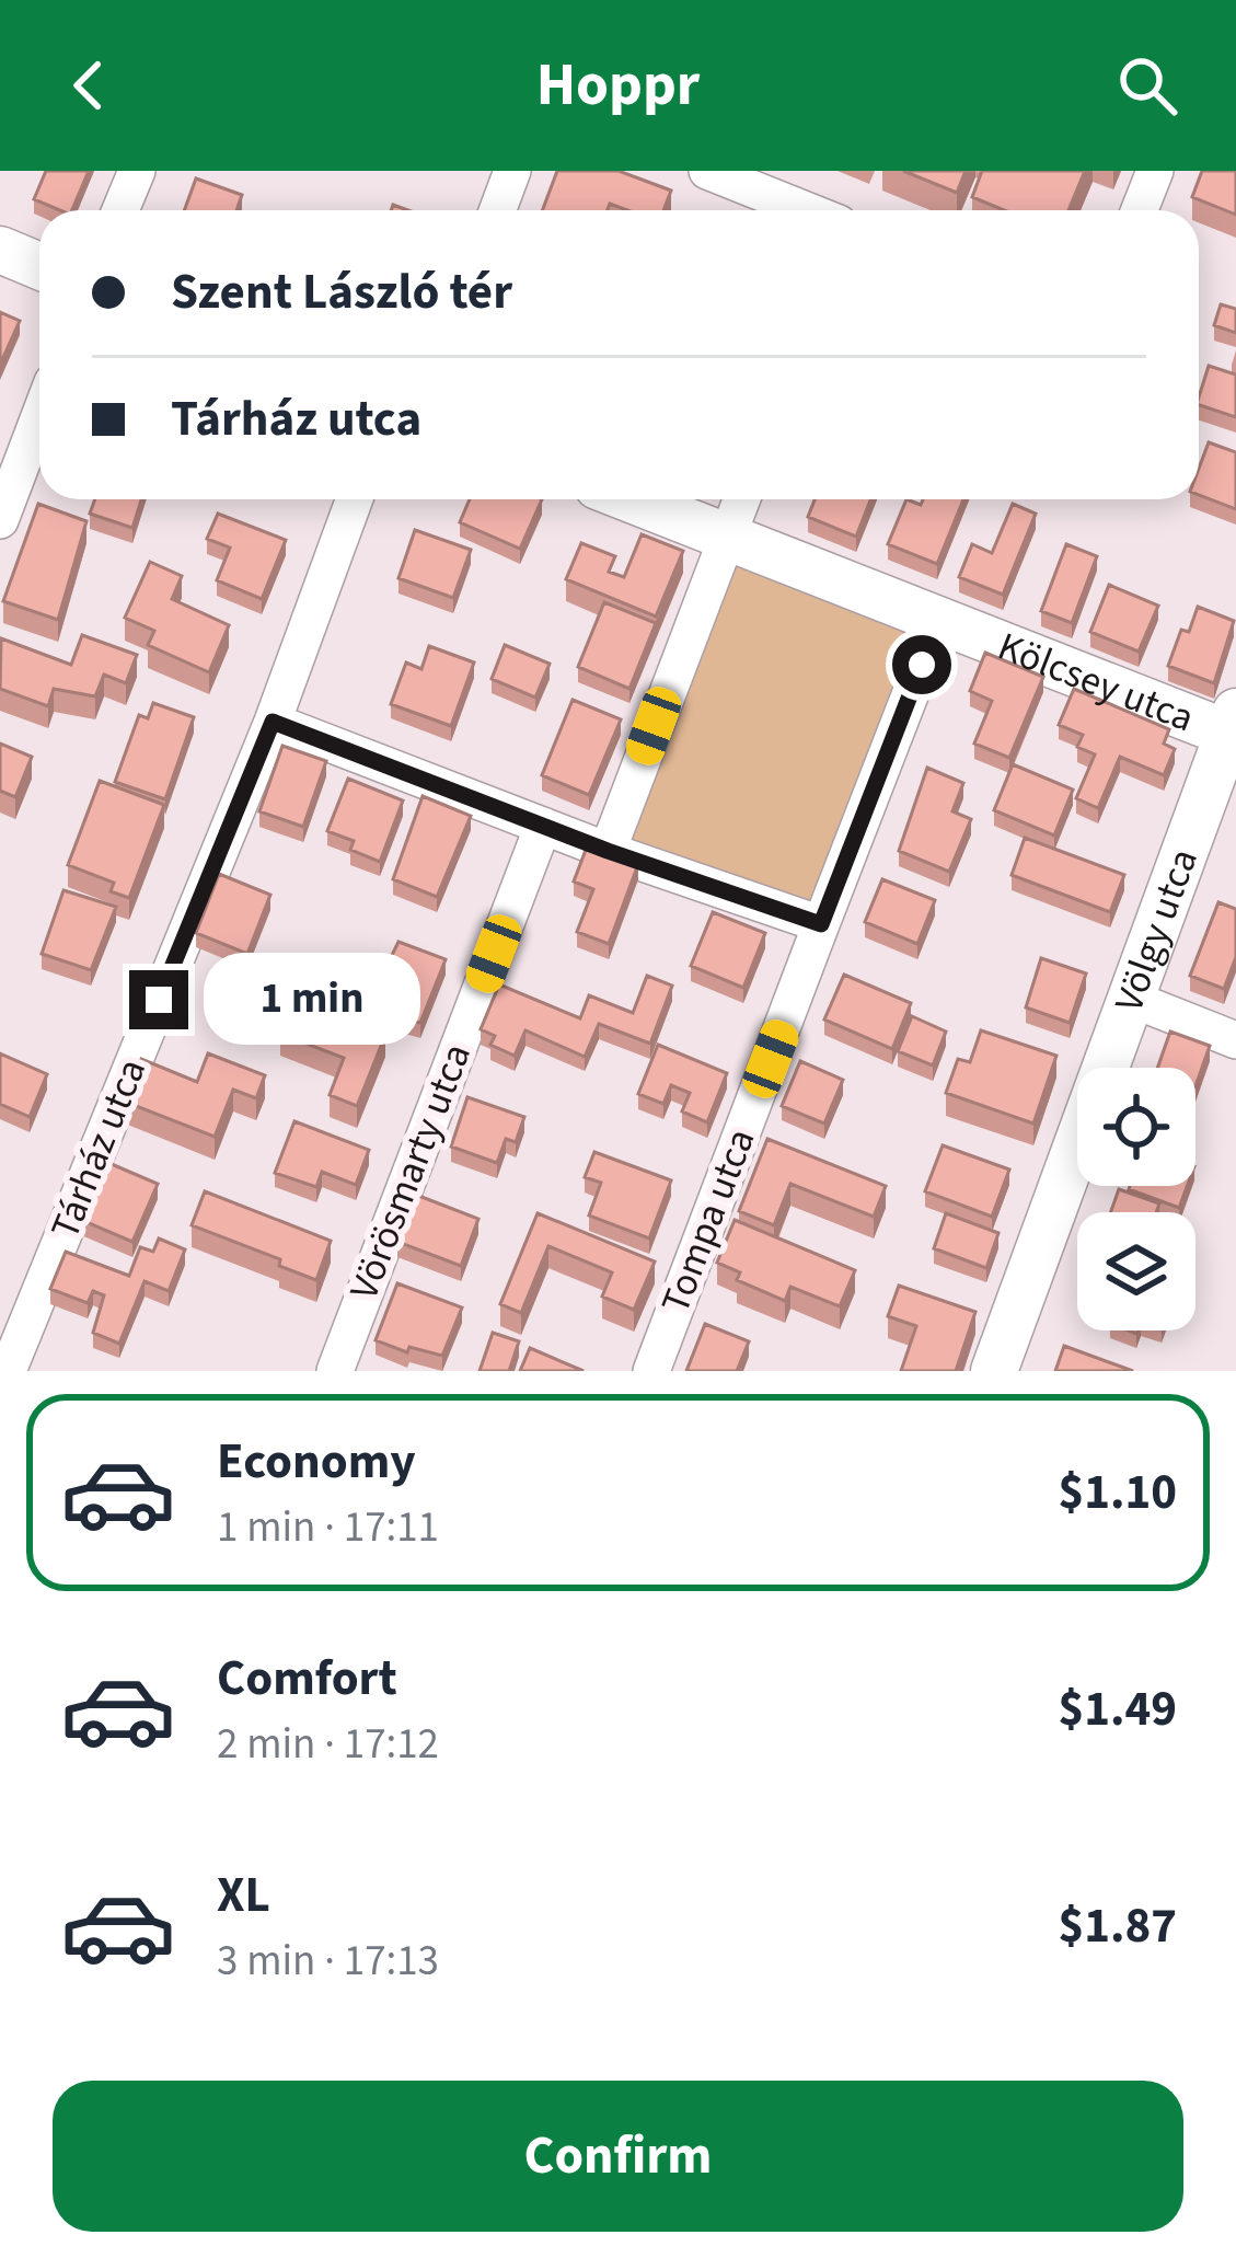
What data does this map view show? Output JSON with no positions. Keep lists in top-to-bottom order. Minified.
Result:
{"streets":{"street":["Kölcsey utca","Völgy utca","Tárház utca","Vörösmarty utca","Tompa utca"]},"crossings":[["Kölcsey utca","Völgy utca"],["Kölcsey utca","Tompa utca"]],"page":{"header":"Hoppr","banner":["Szent László tér","Tárház utca"],"bubble":"1 min","list":[{"name":"Economy","note":"1 min · 17:11","value":"$1.10"},{"name":"Comfort","note":"2 min · 17:12","value":"$1.49"},{"name":"XL","note":"3 min · 17:13","value":"$1.87"}],"buttons":"Confirm"}}
